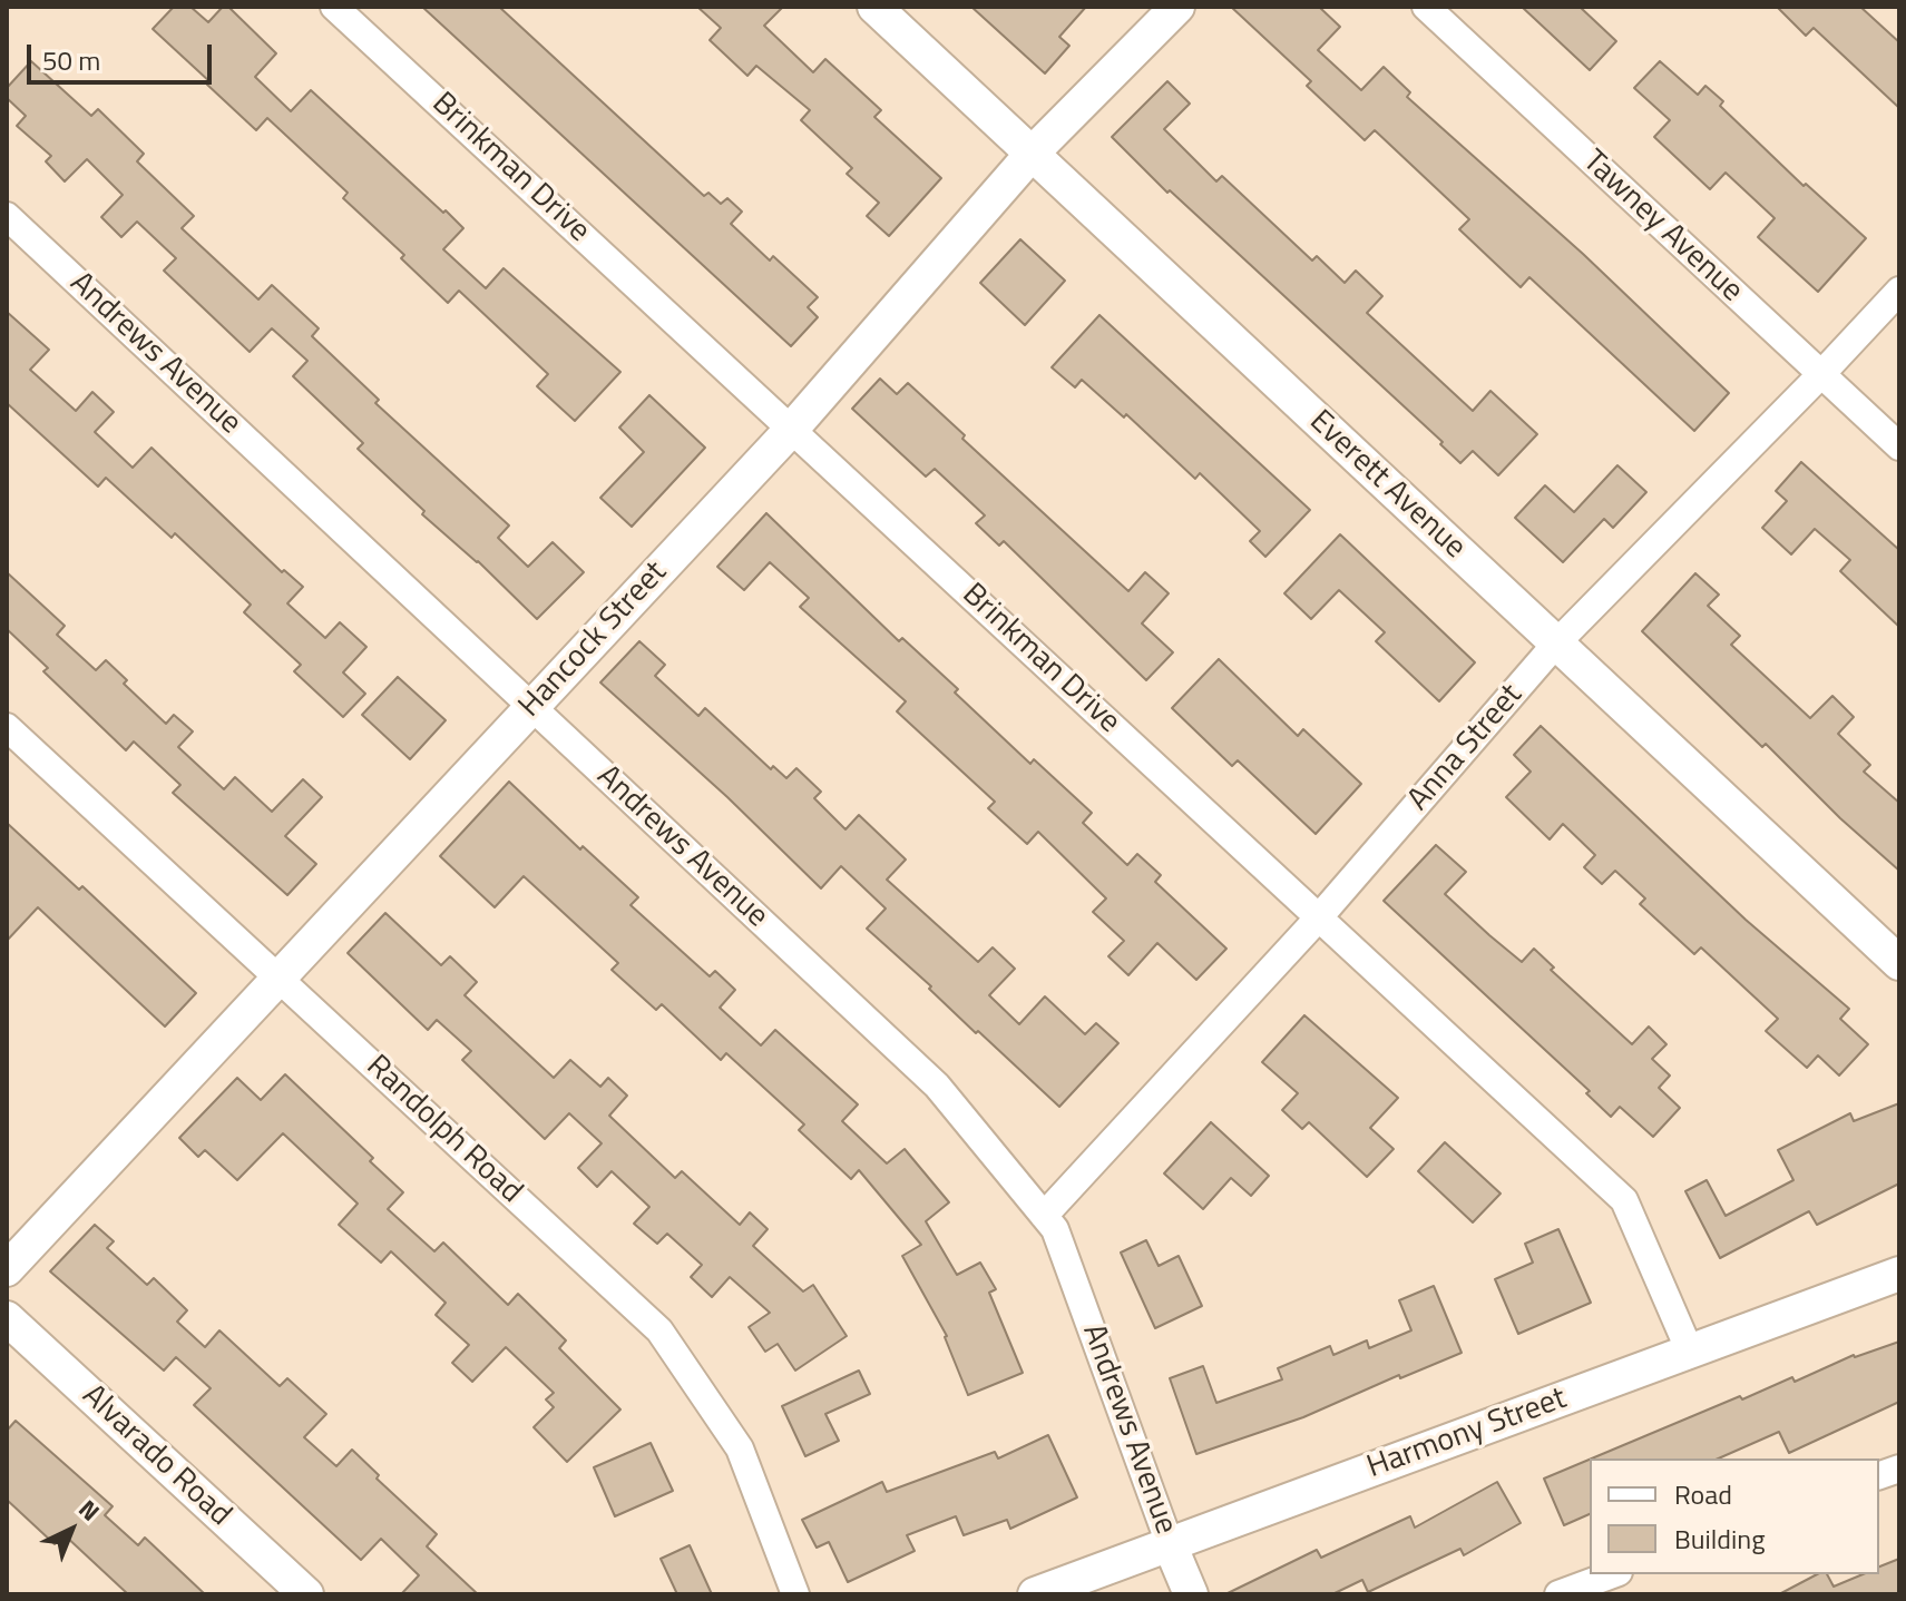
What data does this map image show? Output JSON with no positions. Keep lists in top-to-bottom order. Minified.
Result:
{"streets":{"street":["Brinkman Drive","Tawney Avenue","Andrews Avenue","Everett Avenue","Hancock Street","Anna Street","Randolph Road","Harmony Street","Alvarado Road"]},"crossings":[["Brinkman Drive","Hancock Street"],["Brinkman Drive","Anna Street"],["Brinkman Drive","Harmony Street"],["Tawney Avenue","Anna Street"],["Andrews Avenue","Hancock Street"],["Andrews Avenue","Anna Street"],["Andrews Avenue","Harmony Street"],["Everett Avenue","Hancock Street"],["Everett Avenue","Anna Street"],["Hancock Street","Randolph Road"]],"legend":["Road","Building"],"scale_bar":"50 m","north":"top right"}
